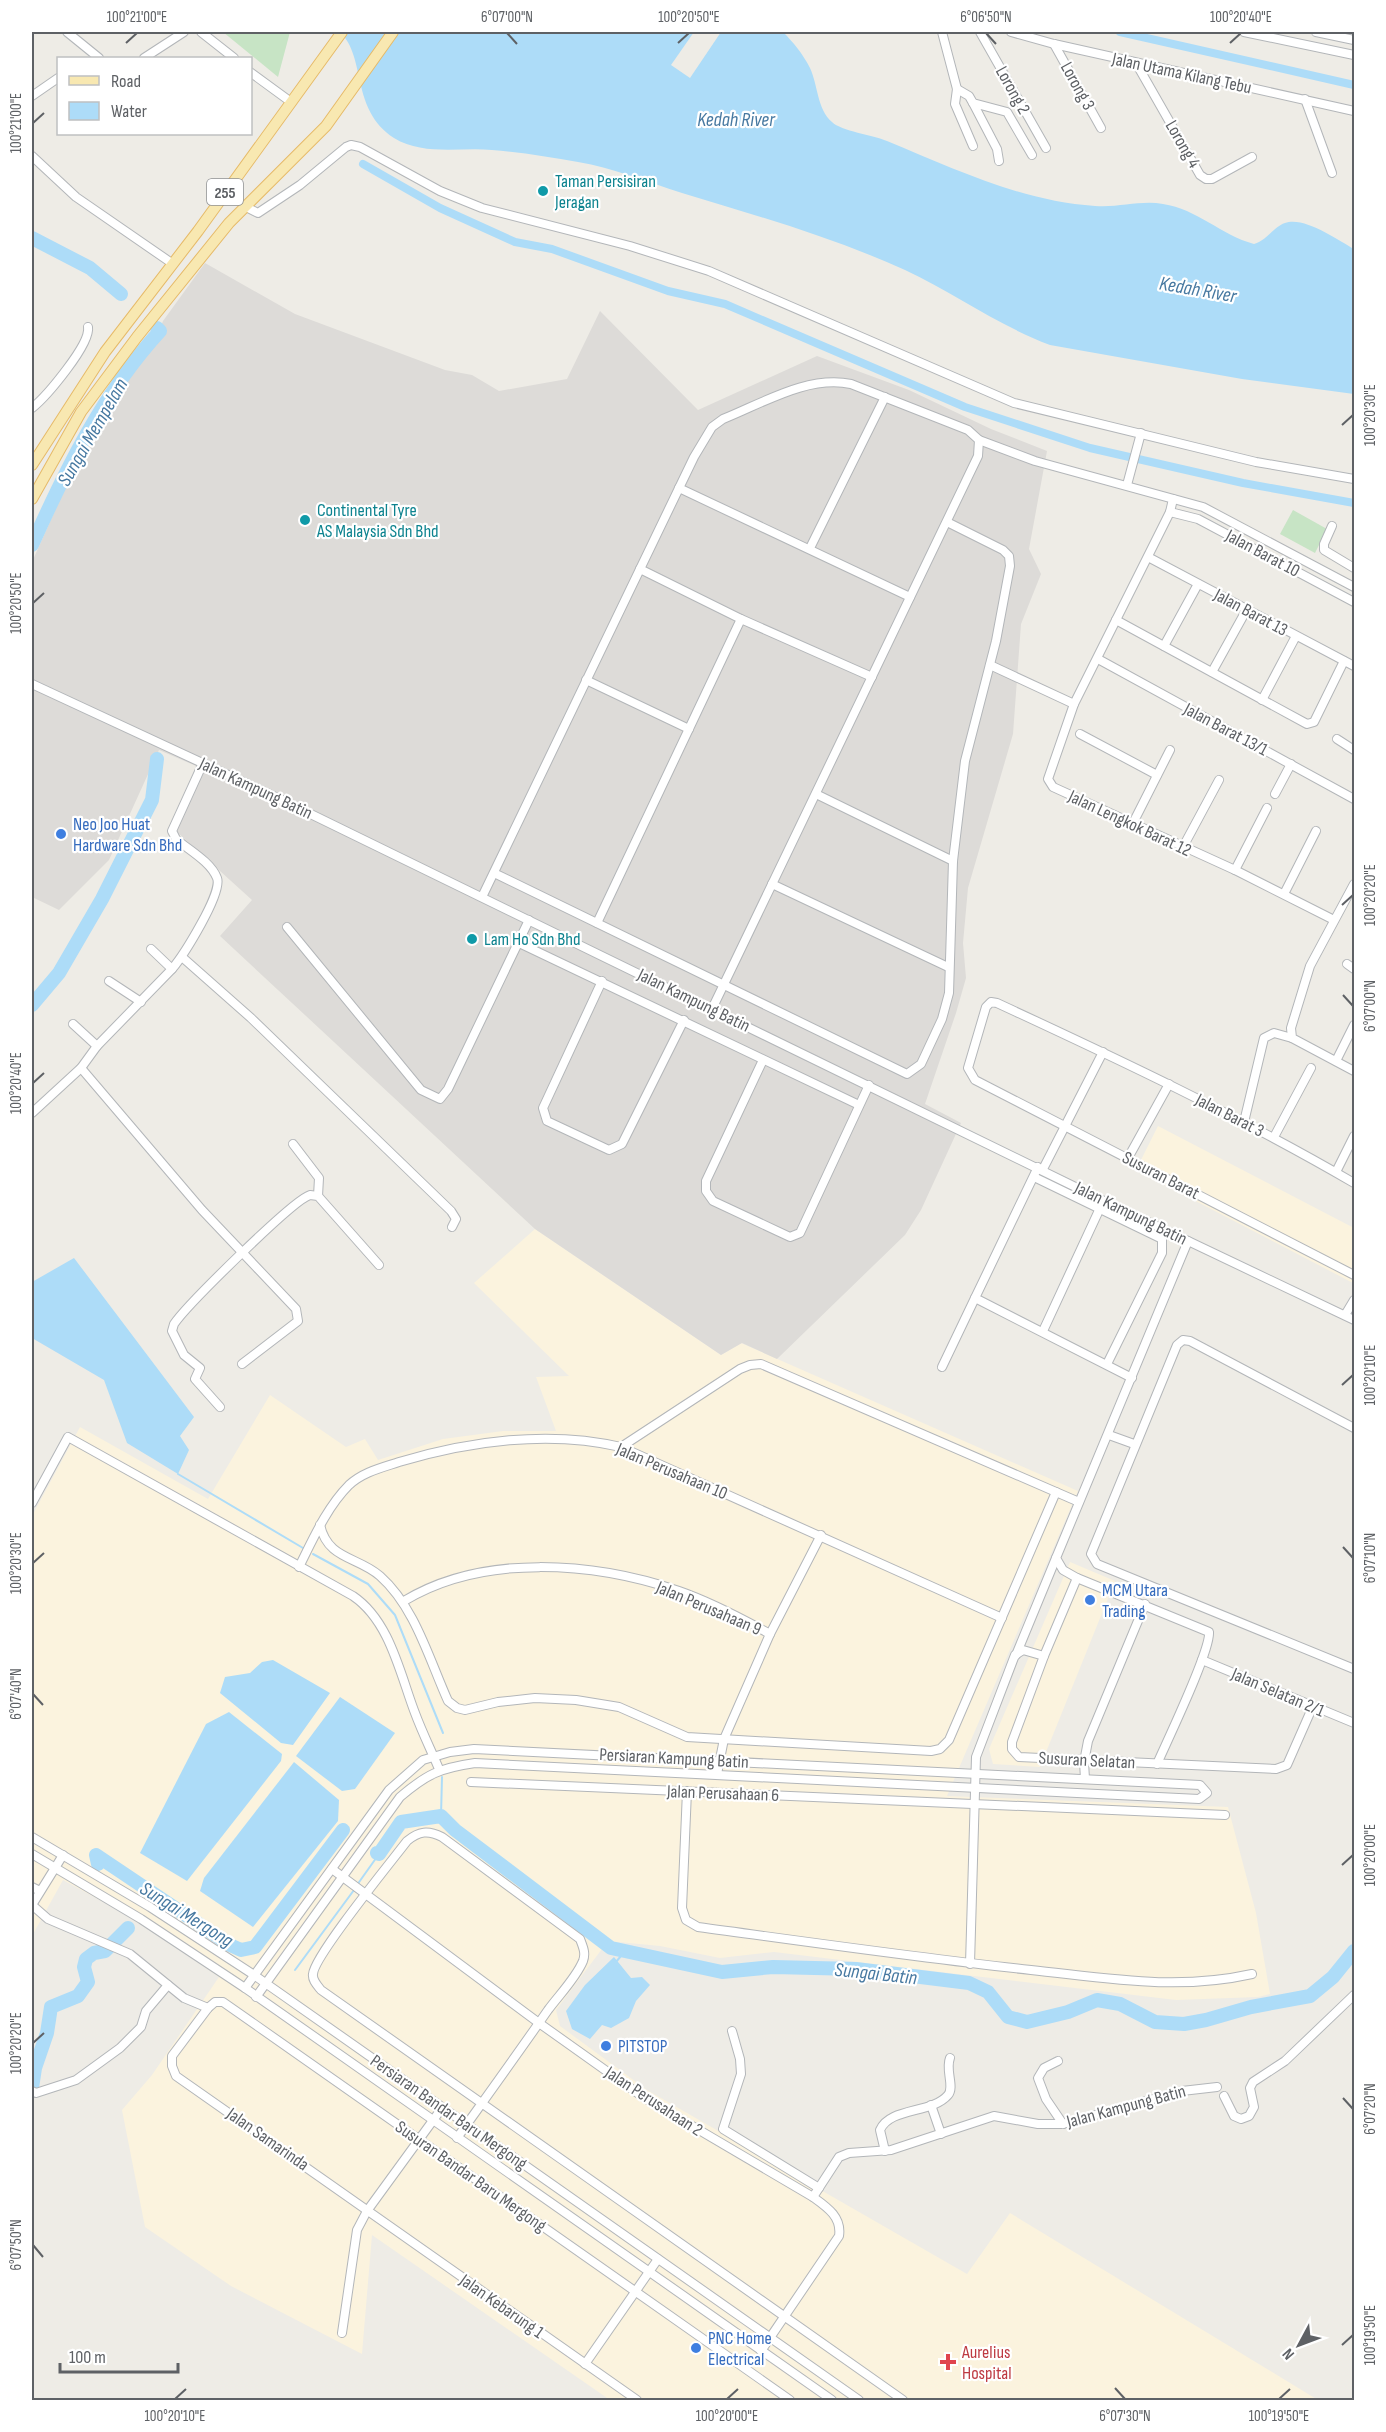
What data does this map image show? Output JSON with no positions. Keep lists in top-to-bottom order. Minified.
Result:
{"streets":{"main road":["255"],"street":["Jalan Utama Kilang Tebu","Lorong 3","Lorong 2","Lorong 4","Jalan Barat 10","Jalan Barat 13","Jalan Barat 13/1","Jalan Kampung Batin","Jalan Lengkok Barat 12","Jalan Barat 3","Susuran Barat","Jalan Perusahaan 10","Jalan Perusahaan 9","Jalan Selatan 2/1","Persiaran Kampung Batin","Susuran Selatan","Jalan Perusahaan 6","Jalan Perusahaan 2","Persiaran Bandar Baru Mergong","Jalan Samarinda","Susuran Bandar Baru Mergong","Jalan Kebarung 1"]},"crossings":[["Jalan Utama Kilang Tebu","Lorong 3"],["Jalan Utama Kilang Tebu","Lorong 4"],["Jalan Barat 10","Jalan Lengkok Barat 12"],["Jalan Barat 13","Jalan Lengkok Barat 12"],["Jalan Barat 13/1","Jalan Lengkok Barat 12"],["Jalan Kampung Batin","Jalan Perusahaan 2"],["Jalan Barat 3","Susuran Barat"],["Jalan Selatan 2/1","Susuran Selatan"],["Persiaran Kampung Batin","Jalan Perusahaan 2"],["Persiaran Kampung Batin","Persiaran Bandar Baru Mergong"],["Jalan Perusahaan 2","Persiaran Bandar Baru Mergong"],["Jalan Samarinda","Susuran Bandar Baru Mergong"],["Jalan Samarinda","Jalan Kebarung 1"]],"water":["Kedah River","Sungai Mempelam","Sungai Mergong","Sungai Batin"],"places":{"other":["Taman Persisiran Jeragan","Continental Tyre AS Malaysia Sdn Bhd","Neo Joo Huat Hardware Sdn Bhd","Lam Ho Sdn Bhd","MCM Utara Trading","PITSTOP","PNC Home Electrical"],"health":["Aurelius Hospital"]},"legend":["Road","Water"],"scale_bar":"100 m","north":"bottom left","coordinates":["100°21'00\"E","6°07'00\"N","100°20'50\"E","6°06'50\"N","100°20'40\"E","100°20'30\"E","100°20'20\"E","100°20'10\"E","6°07'10\"N","6°07'40\"N","100°20'00\"E","6°07'20\"N","6°07'50\"N","100°19'50\"E","6°07'30\"N"]}
